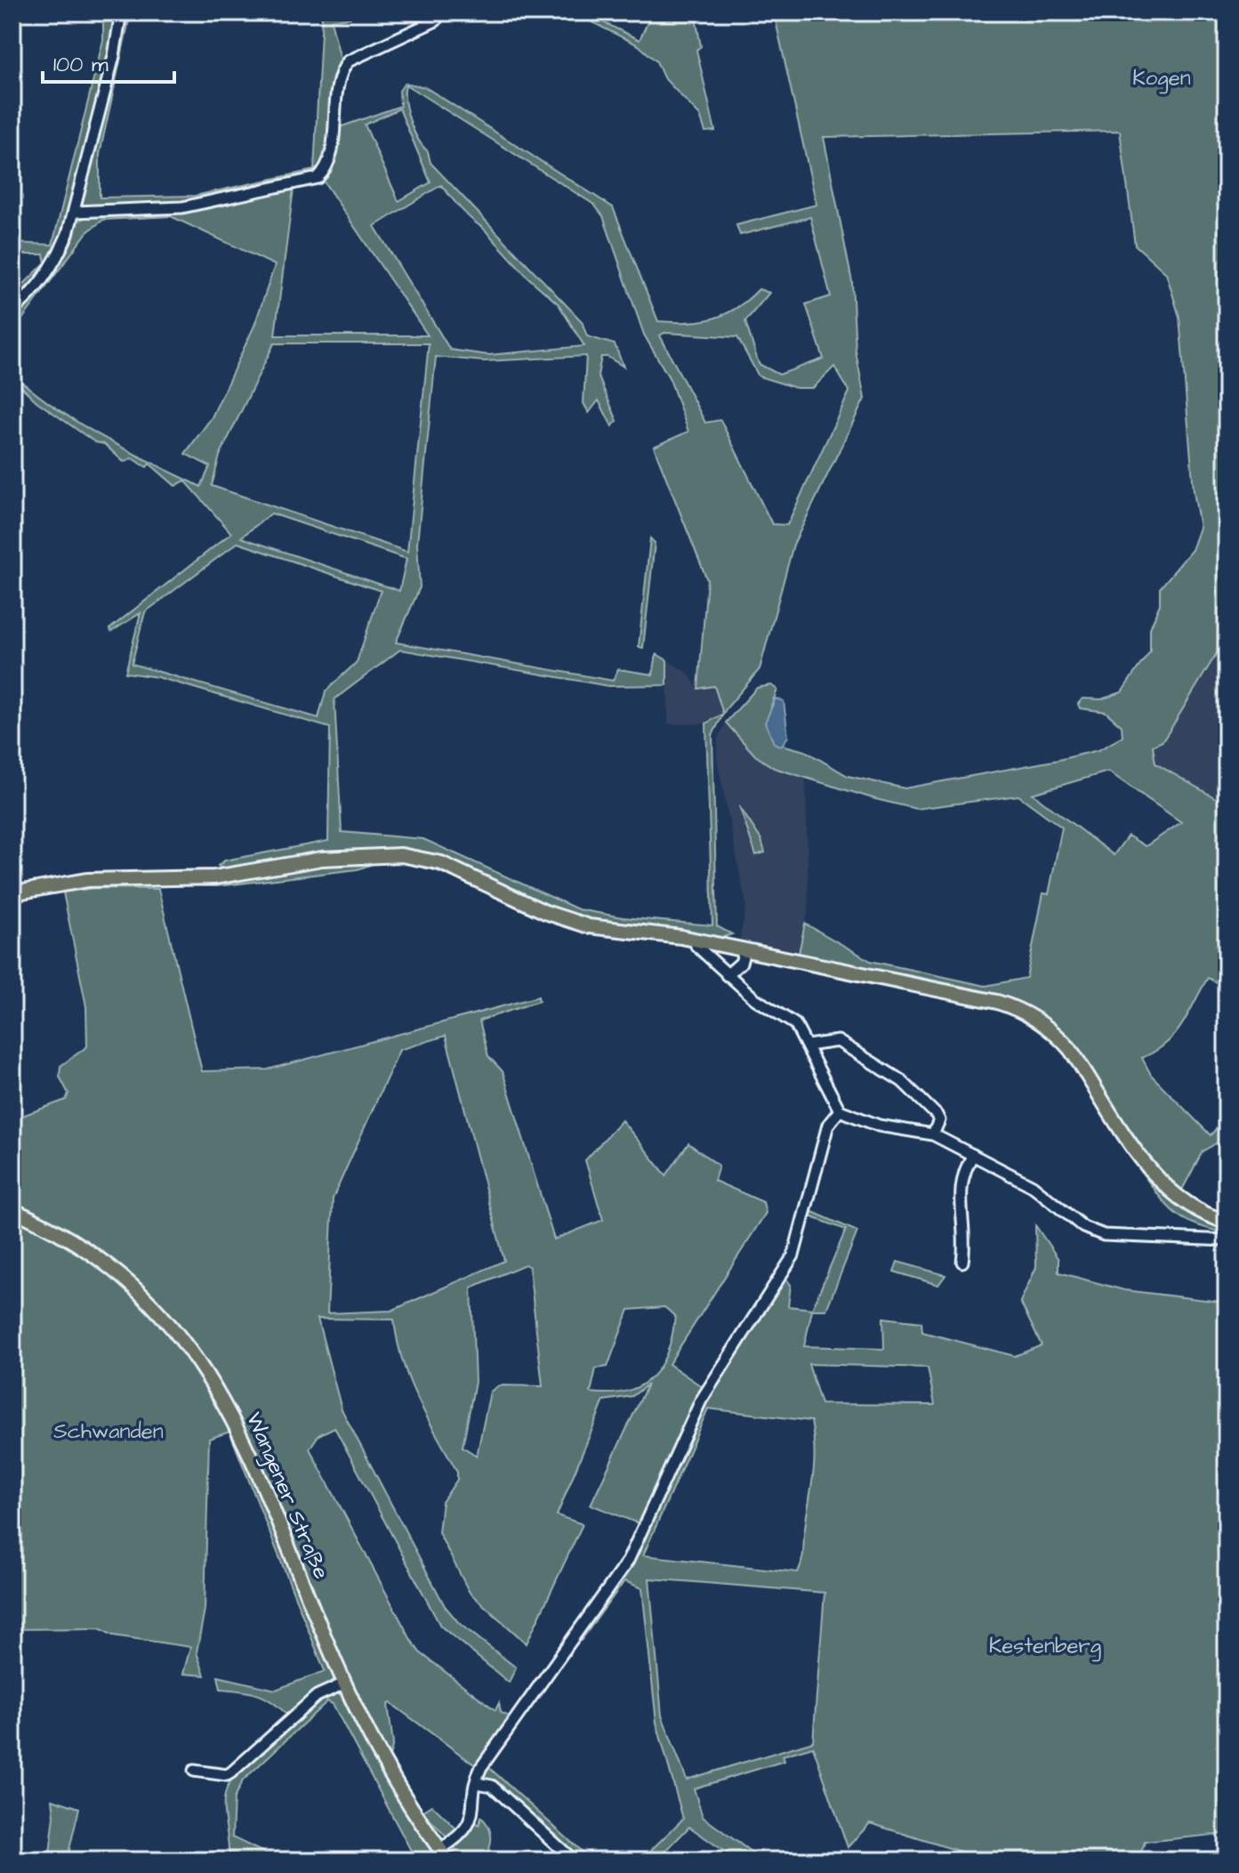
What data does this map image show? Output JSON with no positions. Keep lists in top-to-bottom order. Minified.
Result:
{"streets":{"main road":["Wangener Straße"]},"parks":["Kogen","Schwanden","Kestenberg"],"scale_bar":"100 m"}
